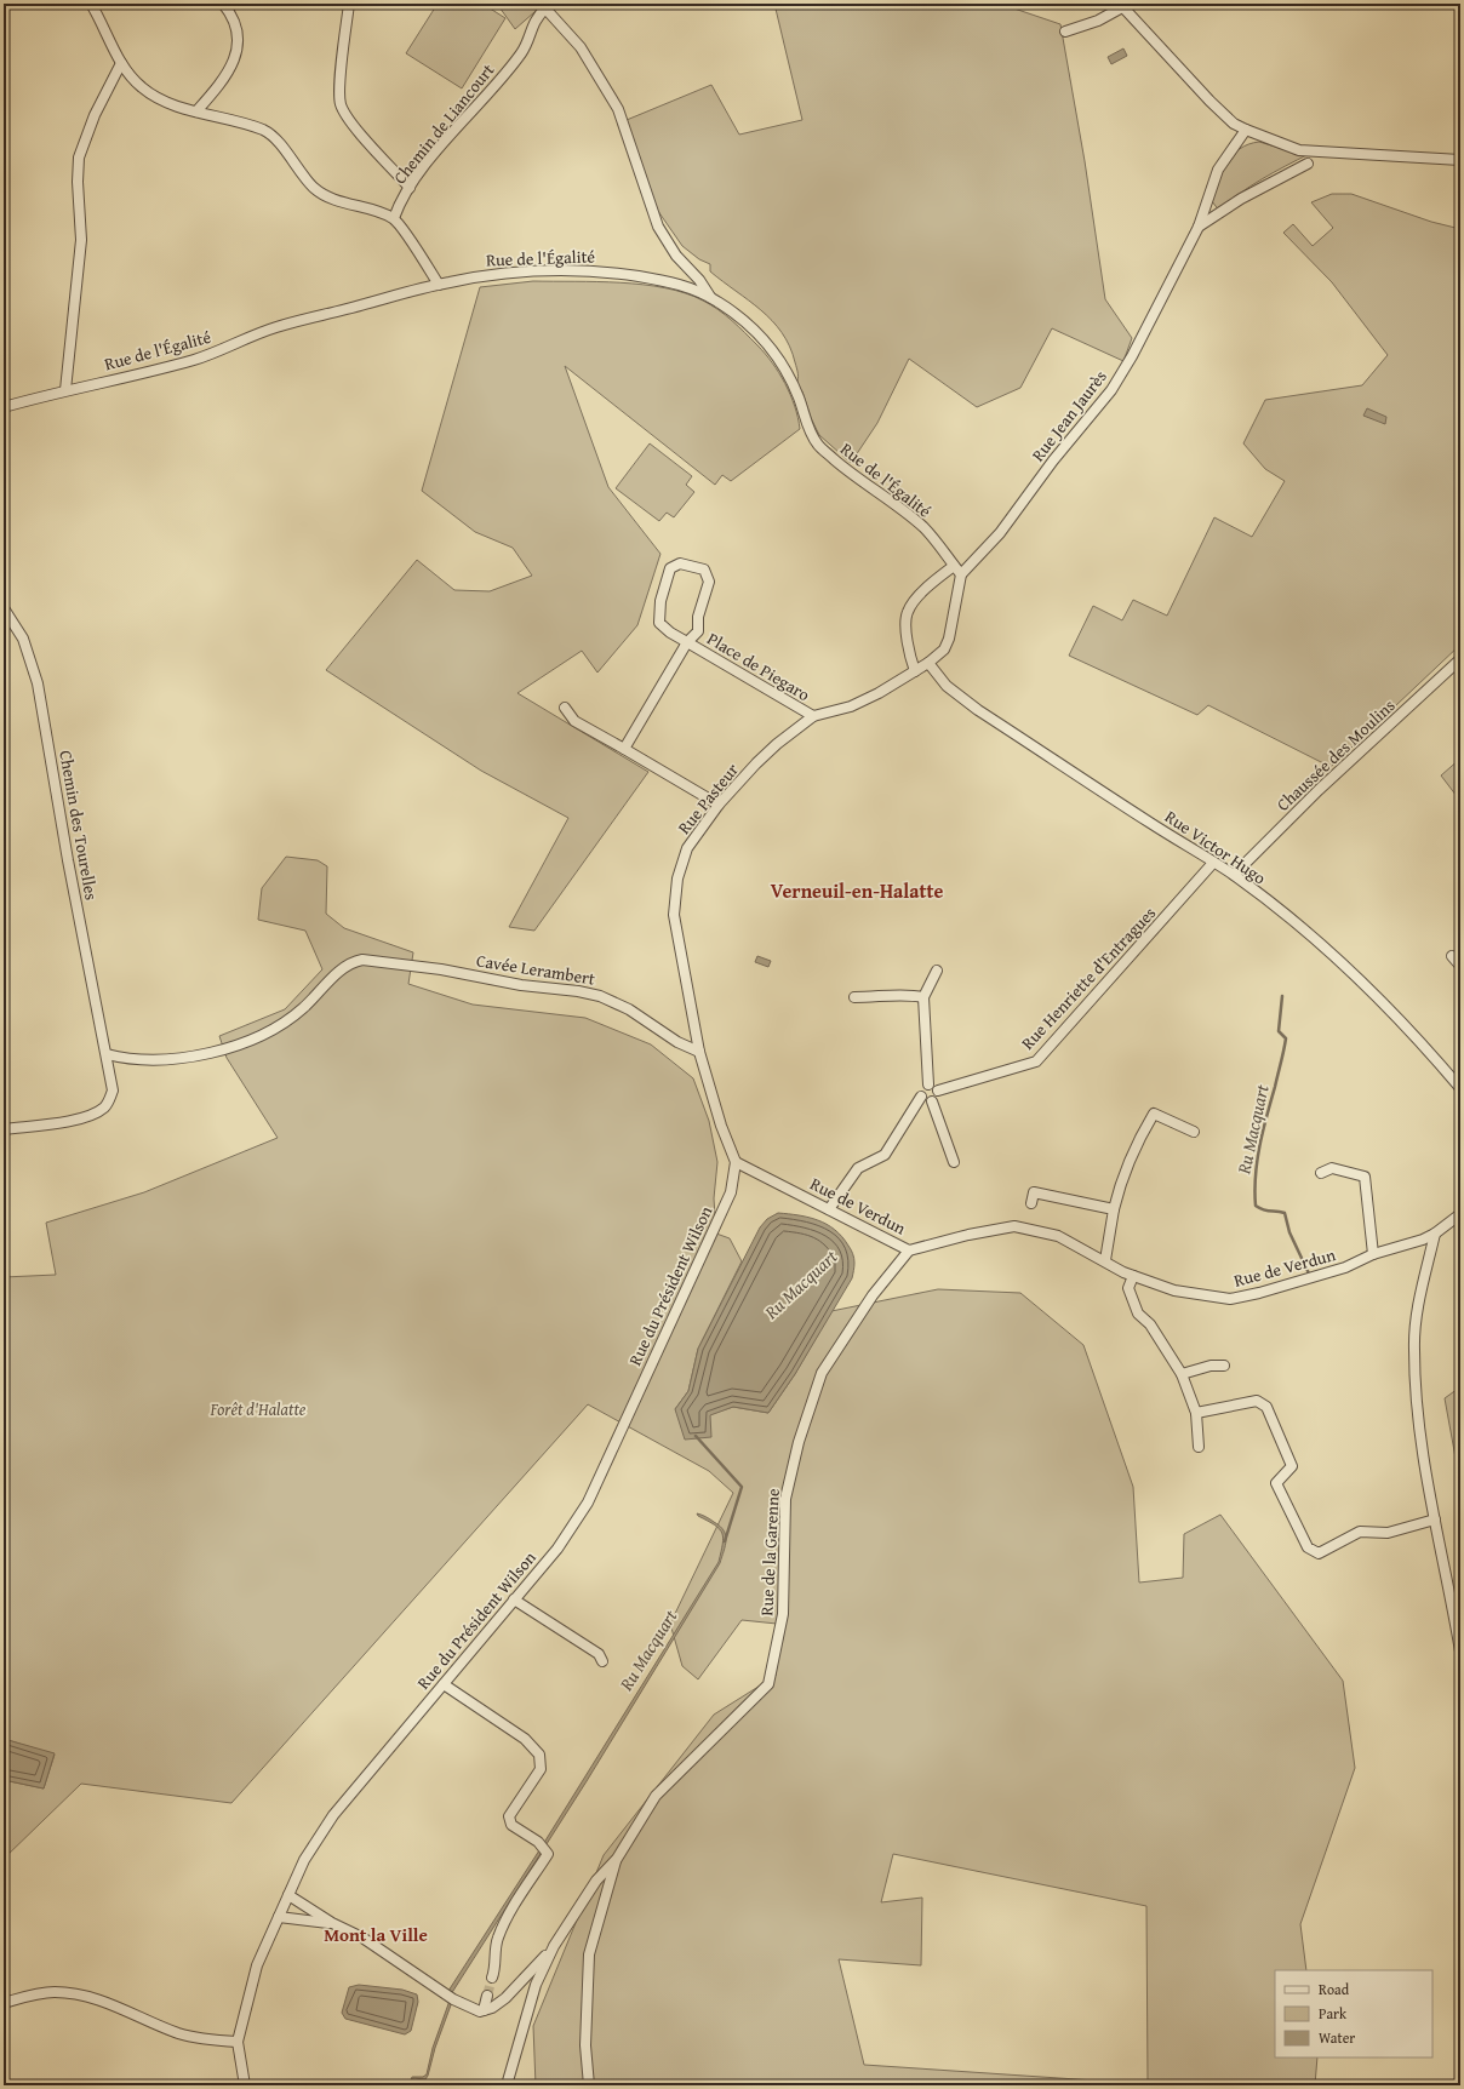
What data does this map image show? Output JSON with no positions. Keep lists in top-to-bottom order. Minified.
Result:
{"streets":{"street":["Chemin de Liancourt","Rue de l'Égalité","Rue Jean Jaurès","Place de Piegaro","Chaussée des Moulins","Rue Pasteur","Chemin des Tourelles","Rue Victor Hugo","Cavée Lerambert","Rue Henriette d'Entragues","Rue de Verdun","Rue du Président Wilson","Rue de la Garenne"]},"crossings":[["Chemin de Liancourt","Rue de l'Égalité"],["Rue de l'Égalité","Rue Jean Jaurès"],["Place de Piegaro","Rue Pasteur"],["Chaussée des Moulins","Rue Victor Hugo"],["Rue Pasteur","Rue Victor Hugo"],["Rue Pasteur","Cavée Lerambert"],["Rue Pasteur","Rue de Verdun"],["Rue Pasteur","Rue du Président Wilson"],["Chemin des Tourelles","Cavée Lerambert"],["Rue Victor Hugo","Rue Henriette d'Entragues"],["Rue de Verdun","Rue du Président Wilson"],["Rue de Verdun","Rue de la Garenne"]],"districts":["Verneuil-en-Halatte","Mont la Ville"],"water":["Ru Macquart"],"parks":["Forêt d'Halatte"],"legend":["Road","Park","Water"]}
